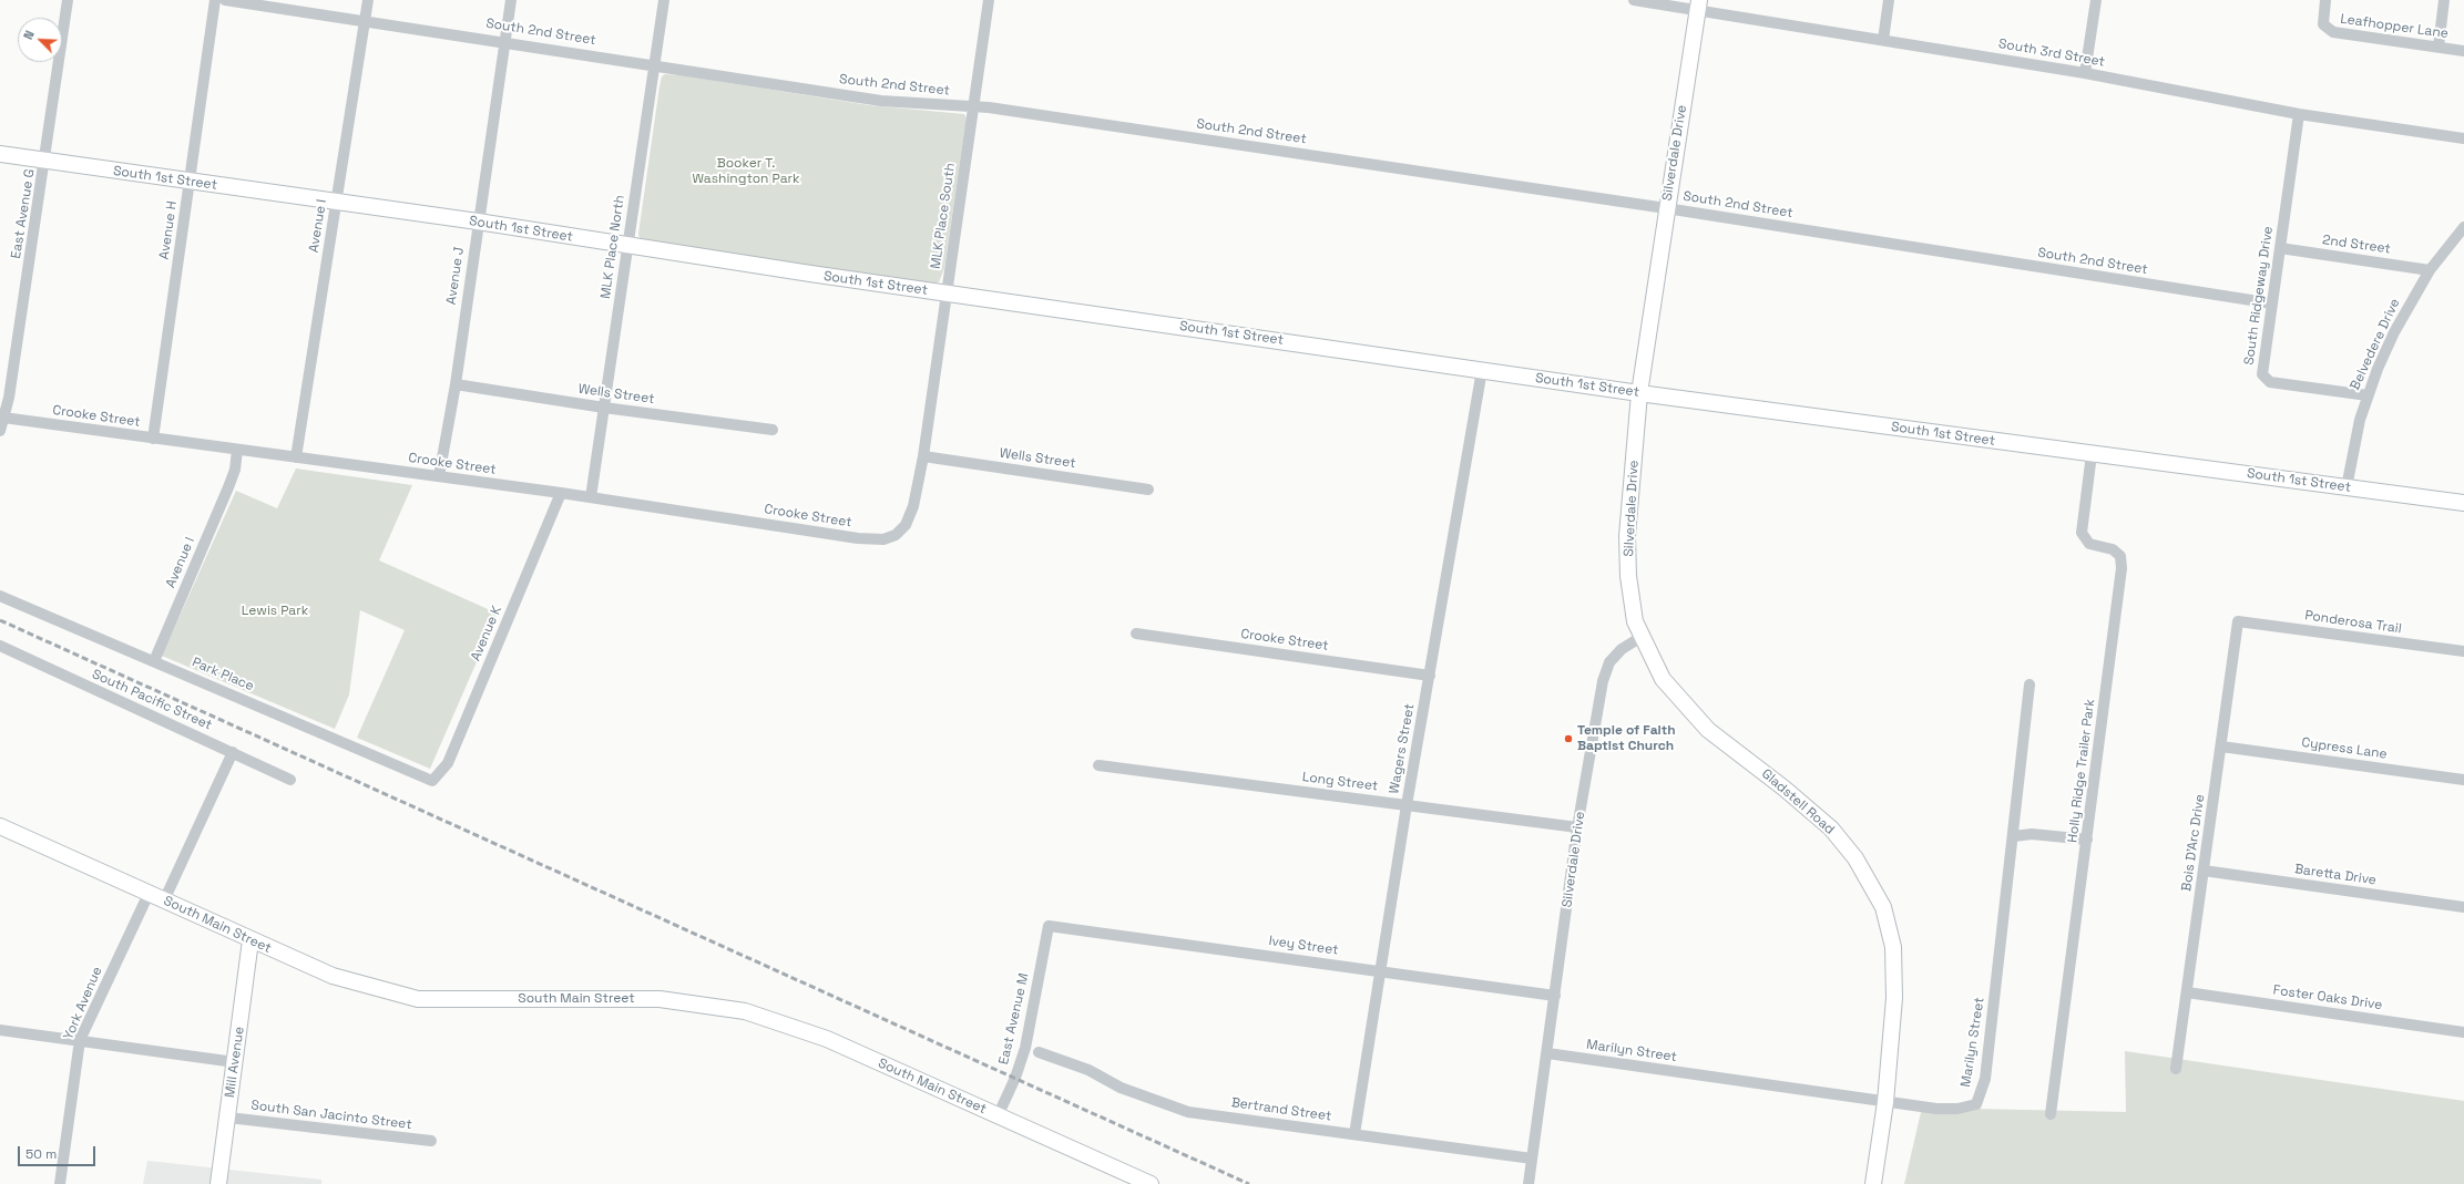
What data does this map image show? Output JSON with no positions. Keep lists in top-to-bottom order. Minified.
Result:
{"streets":{"street":["Leafhopper Lane","South 2nd Street","South 3rd Street","Silverdale Drive","South 1st Street","East Avenue G","MLK Place South","Avenue I","Avenue H","2nd Street","MLK Place North","Avenue J","South Ridgeway Drive","Belvedere Drive","Wells Street","Crooke Street","Ponderosa Trail","Avenue K","Park Place","South Pacific Street","Wagers Street","Cypress Lane","Holly Ridge Trailer Park","Long Street","Gladstell Road","Bois D'Arc Drive","Baretta Drive","South Main Street","Ivey Street","Foster Oaks Drive","York Avenue","East Avenue M","Marilyn Street","Mill Avenue","Bertrand Street","South San Jacinto Street"]},"crossings":[["South 2nd Street","Silverdale Drive"],["South 2nd Street","MLK Place South"],["South 2nd Street","Avenue I"],["South 2nd Street","MLK Place North"],["South 2nd Street","Avenue J"],["South 2nd Street","South Ridgeway Drive"],["South 3rd Street","Silverdale Drive"],["South 3rd Street","South Ridgeway Drive"],["Silverdale Drive","South 1st Street"],["Silverdale Drive","Long Street"],["Silverdale Drive","Gladstell Road"],["Silverdale Drive","Ivey Street"],["Silverdale Drive","Marilyn Street"],["Silverdale Drive","Bertrand Street"],["South 1st Street","East Avenue G"],["South 1st Street","MLK Place South"],["South 1st Street","Avenue I"],["South 1st Street","Avenue H"],["South 1st Street","MLK Place North"],["South 1st Street","Avenue J"],["South 1st Street","Belvedere Drive"],["South 1st Street","Wagers Street"],["South 1st Street","Holly Ridge Trailer Park"],["East Avenue G","Crooke Street"],["MLK Place South","Wells Street"],["MLK Place South","Crooke Street"],["Avenue I","Crooke Street"],["Avenue I","Park Place"],["Avenue H","Crooke Street"],["2nd Street","South Ridgeway Drive"],["2nd Street","Belvedere Drive"],["MLK Place North","Wells Street"],["MLK Place North","Crooke Street"],["Avenue J","Wells Street"],["Avenue J","Crooke Street"],["South Ridgeway Drive","Belvedere Drive"],["Crooke Street","Avenue K"],["Crooke Street","Wagers Street"],["Ponderosa Trail","Bois D'Arc Drive"],["Avenue K","Park Place"],["Wagers Street","Long Street"],["Wagers Street","Ivey Street"],["Wagers Street","Bertrand Street"],["Cypress Lane","Bois D'Arc Drive"],["Gladstell Road","Marilyn Street"],["Bois D'Arc Drive","Baretta Drive"],["Bois D'Arc Drive","Foster Oaks Drive"],["South Main Street","York Avenue"],["South Main Street","East Avenue M"],["South Main Street","Mill Avenue"],["Ivey Street","East Avenue M"],["Mill Avenue","South San Jacinto Street"]],"parks":["Booker T. Washington Park","Lewis Park"],"places":["Temple of Faith Baptist Church"],"scale_bar":"50 m","north":"top left"}
